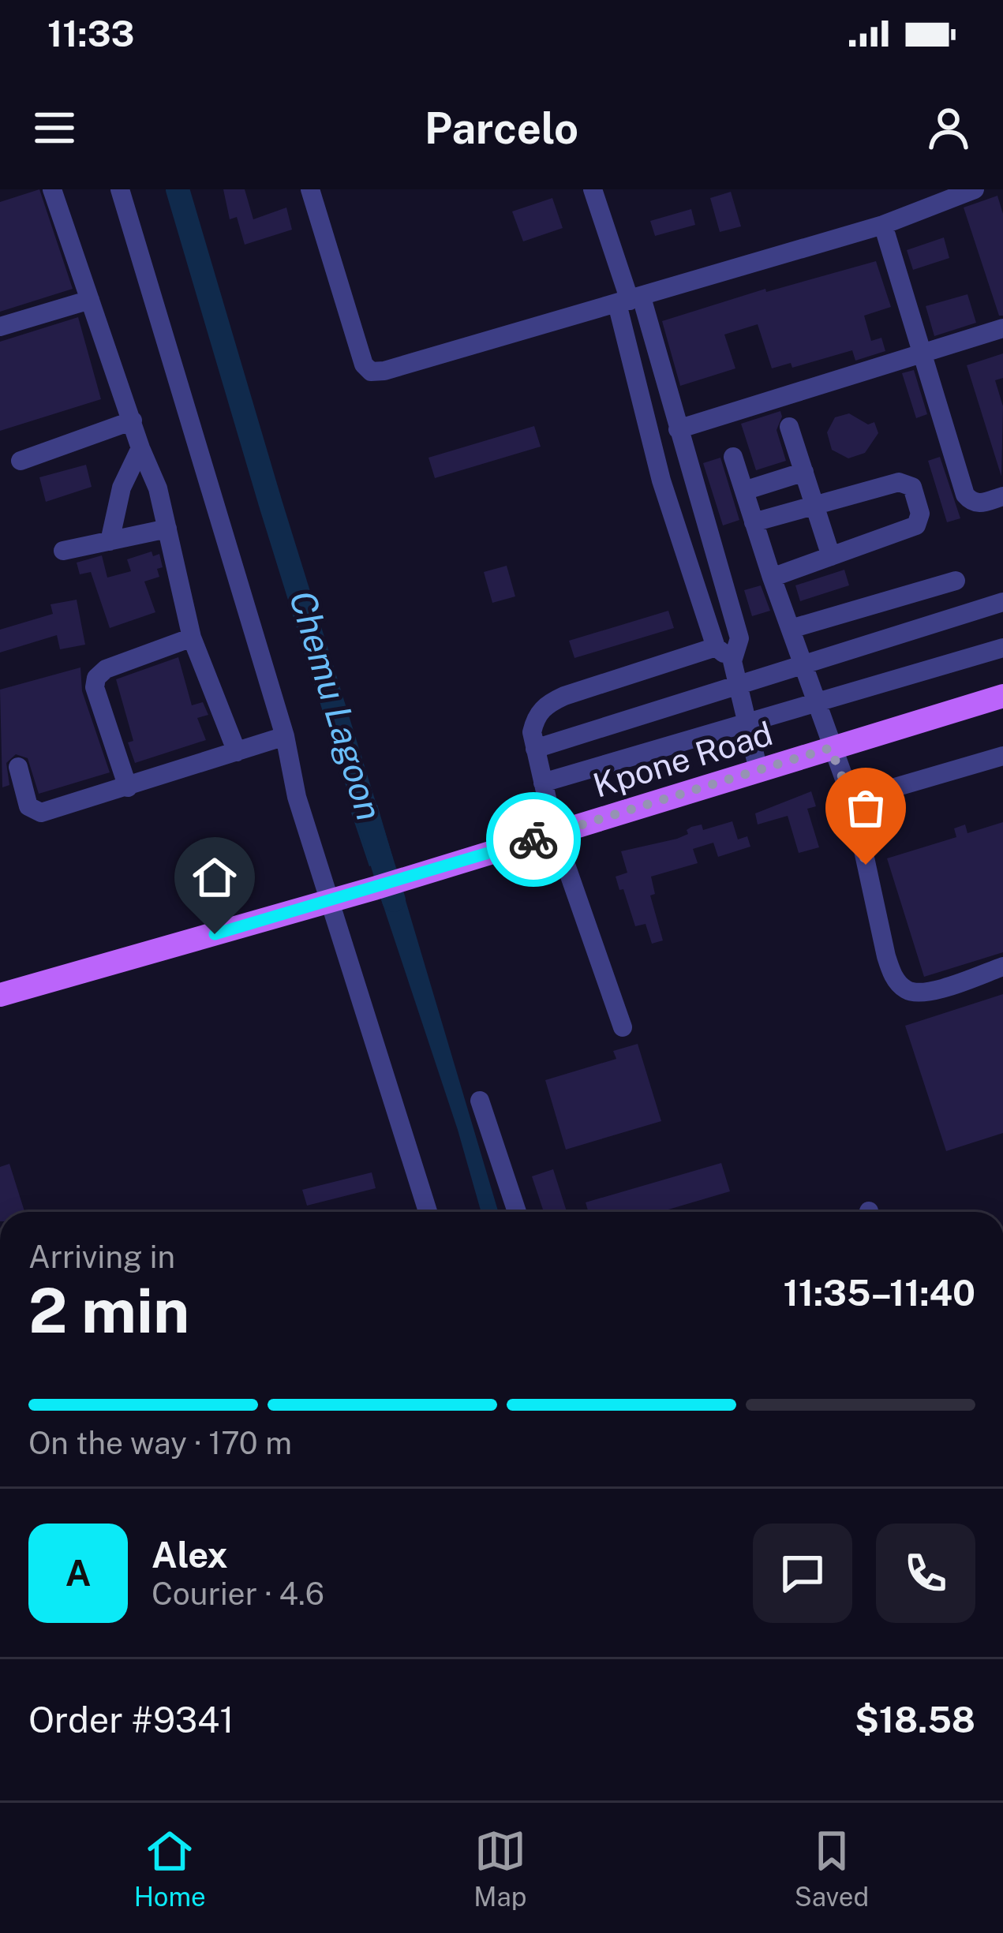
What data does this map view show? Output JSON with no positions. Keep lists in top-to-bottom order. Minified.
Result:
{"streets":{"main road":["Kpone Road"]},"water":["Chemu Lagoon"],"page":{"status":"11:33","header":"Parcelo","heading":["2 min","Arriving in","11:35–11:40"],"panel":["Alex","Courier · 4.6","Order #9341","$18.58"],"bar":"On the way · 170 m","round":"A","tabs":["Home","Map","Saved"]}}
